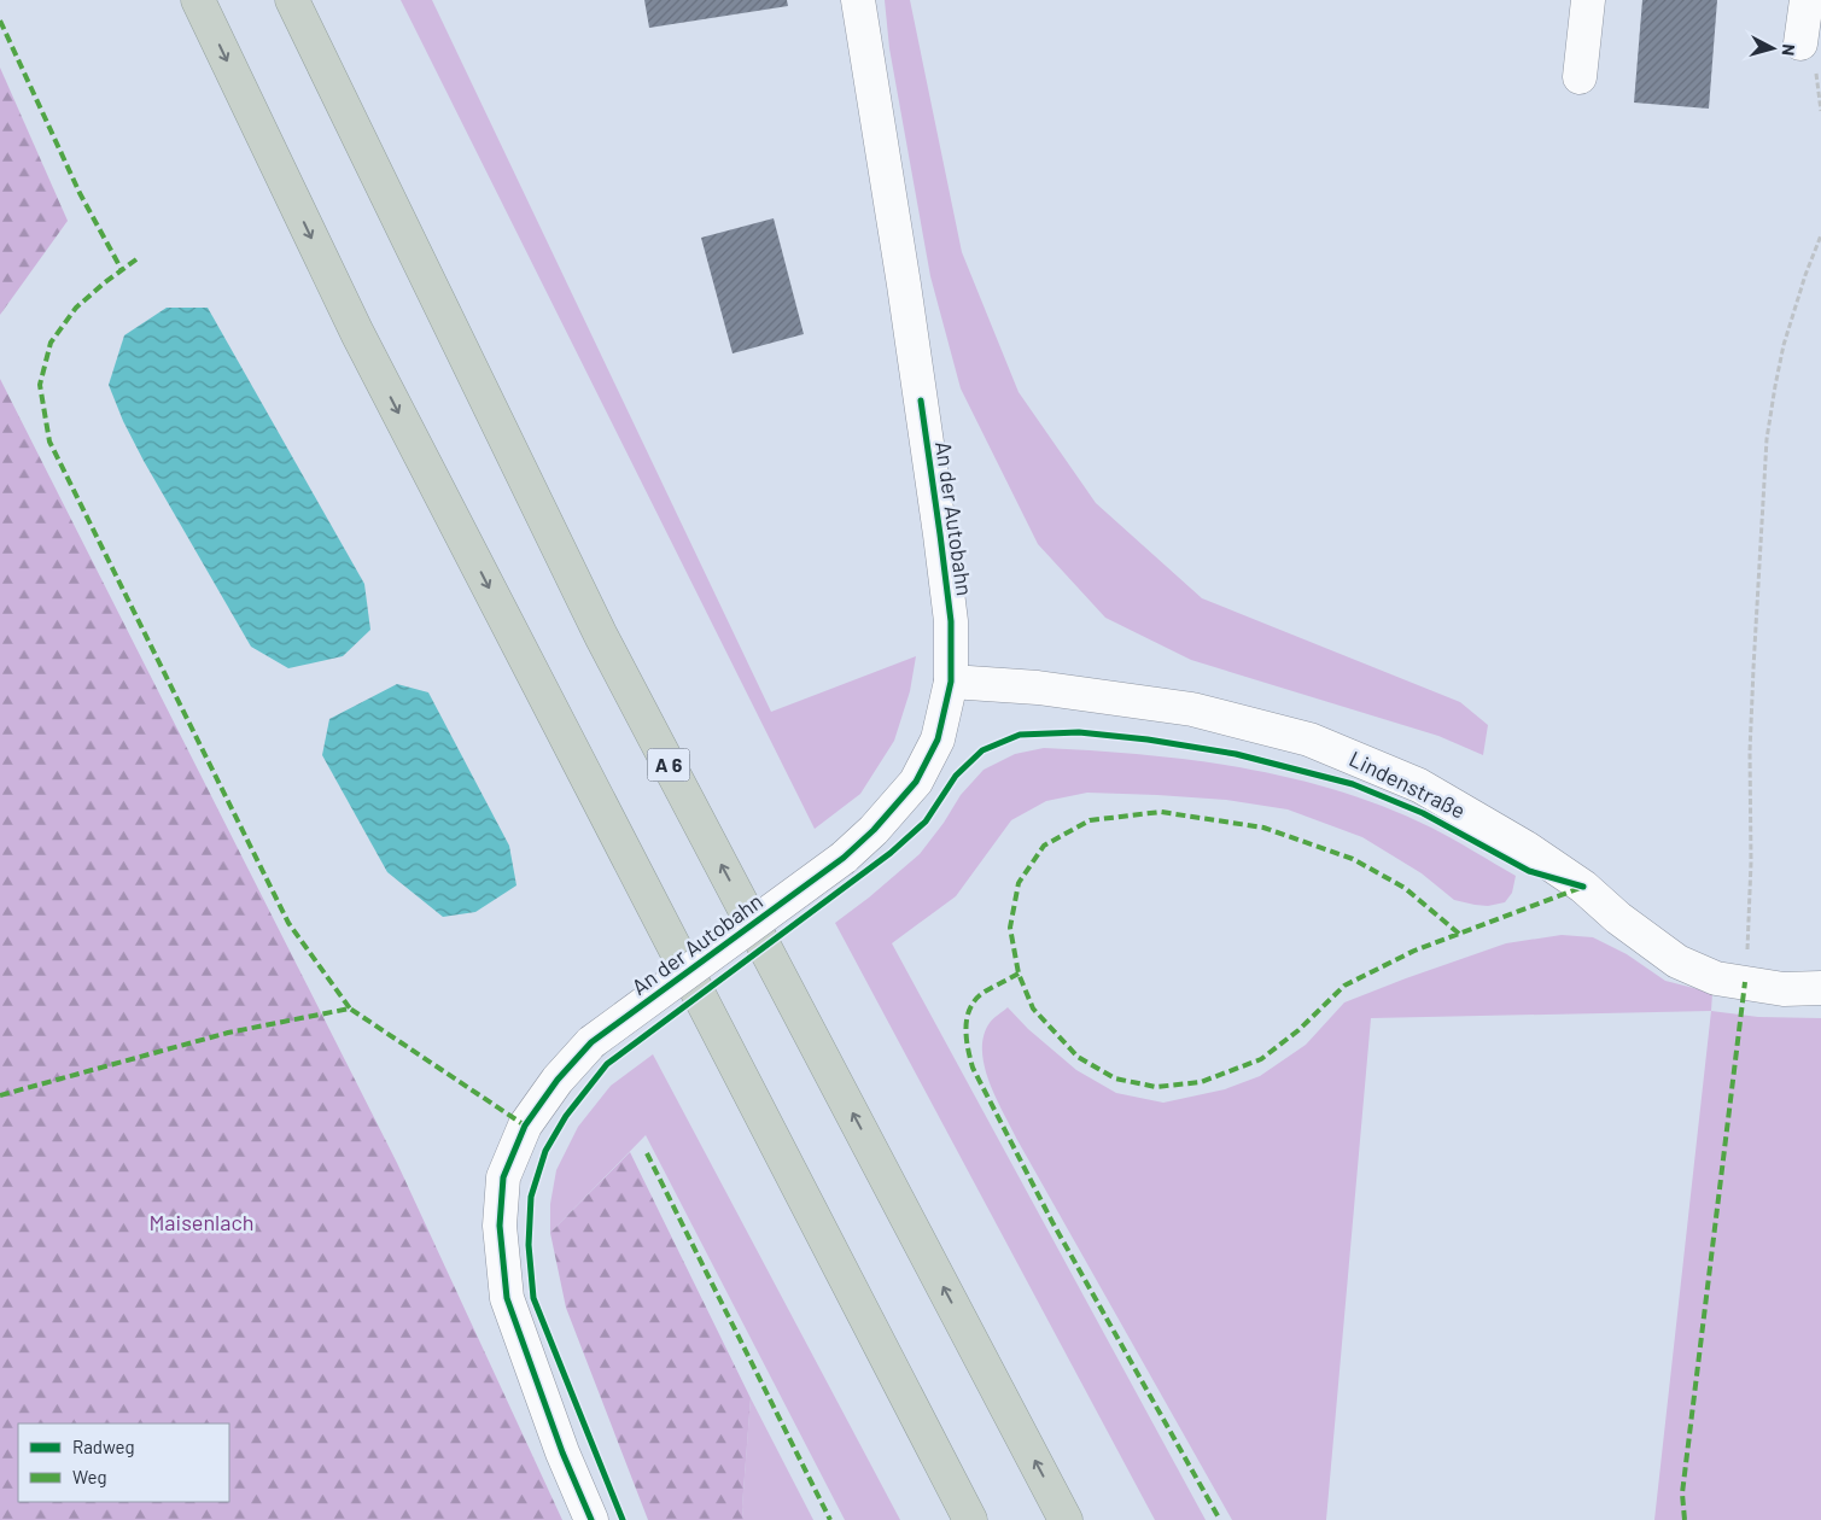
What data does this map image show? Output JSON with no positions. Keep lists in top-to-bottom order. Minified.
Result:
{"streets":{"highway":["A 6"],"street":["An der Autobahn","Lindenstraße"]},"crossings":[["An der Autobahn","Lindenstraße"]],"parks":["Maisenlach"],"legend":["Radweg","Weg"],"north":"right"}
